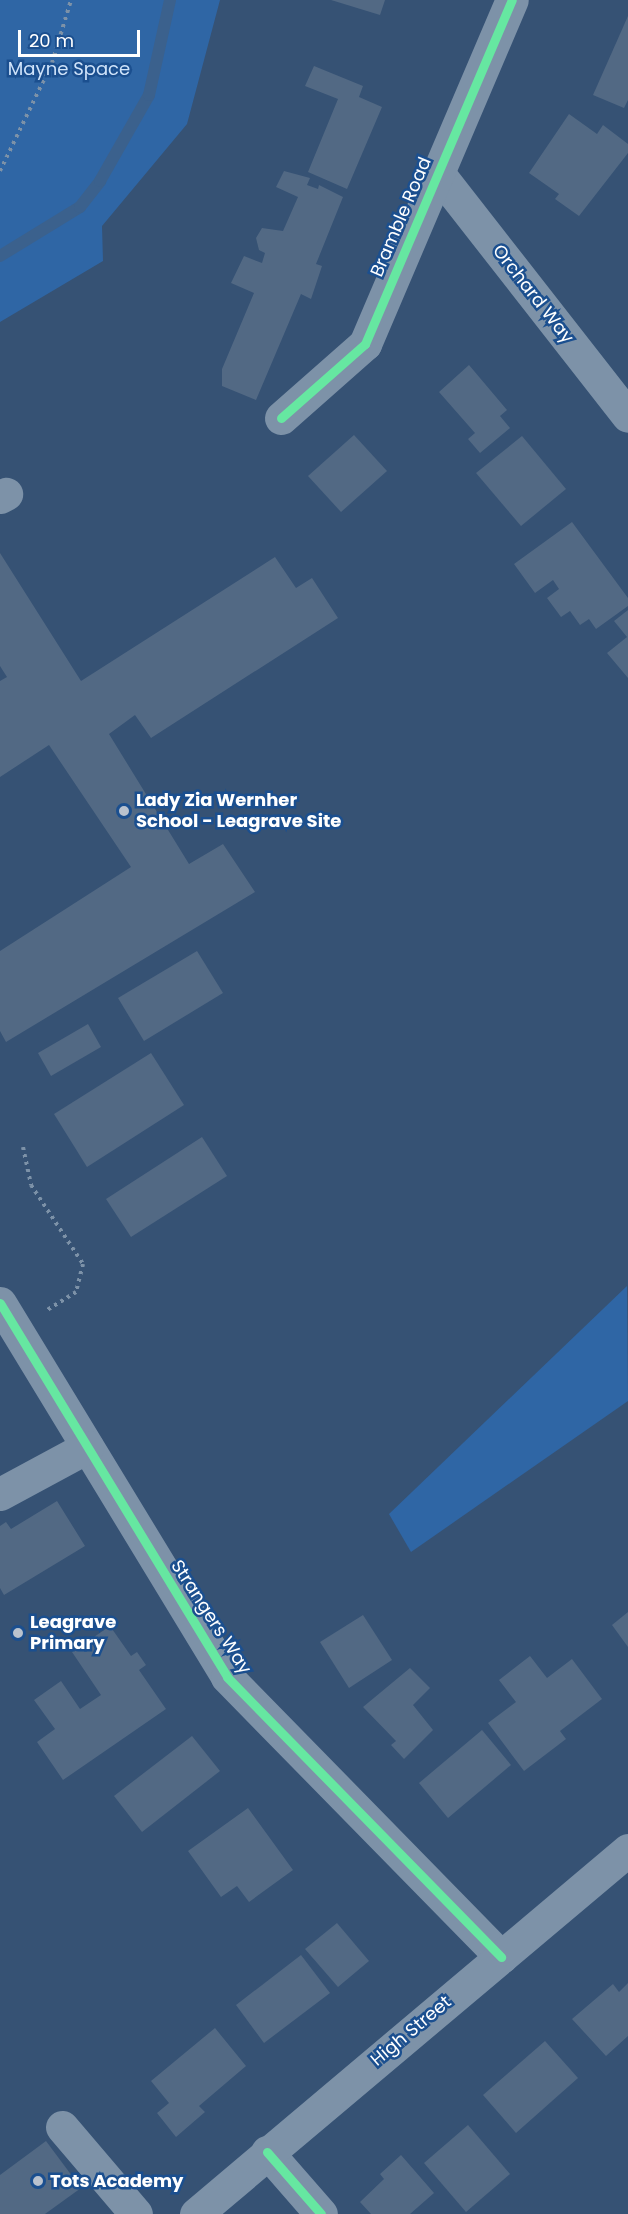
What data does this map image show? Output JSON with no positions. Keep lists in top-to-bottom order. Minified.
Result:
{"streets":{"street":["Bramble Road","Orchard Way","Strangers Way","High Street"]},"crossings":[["Bramble Road","Orchard Way"],["Strangers Way","High Street"]],"parks":["Mayne Space"],"places":["Lady Zia Wernher School - Leagrave Site","Leagrave Primary","Tots Academy"],"scale_bar":"20 m"}
